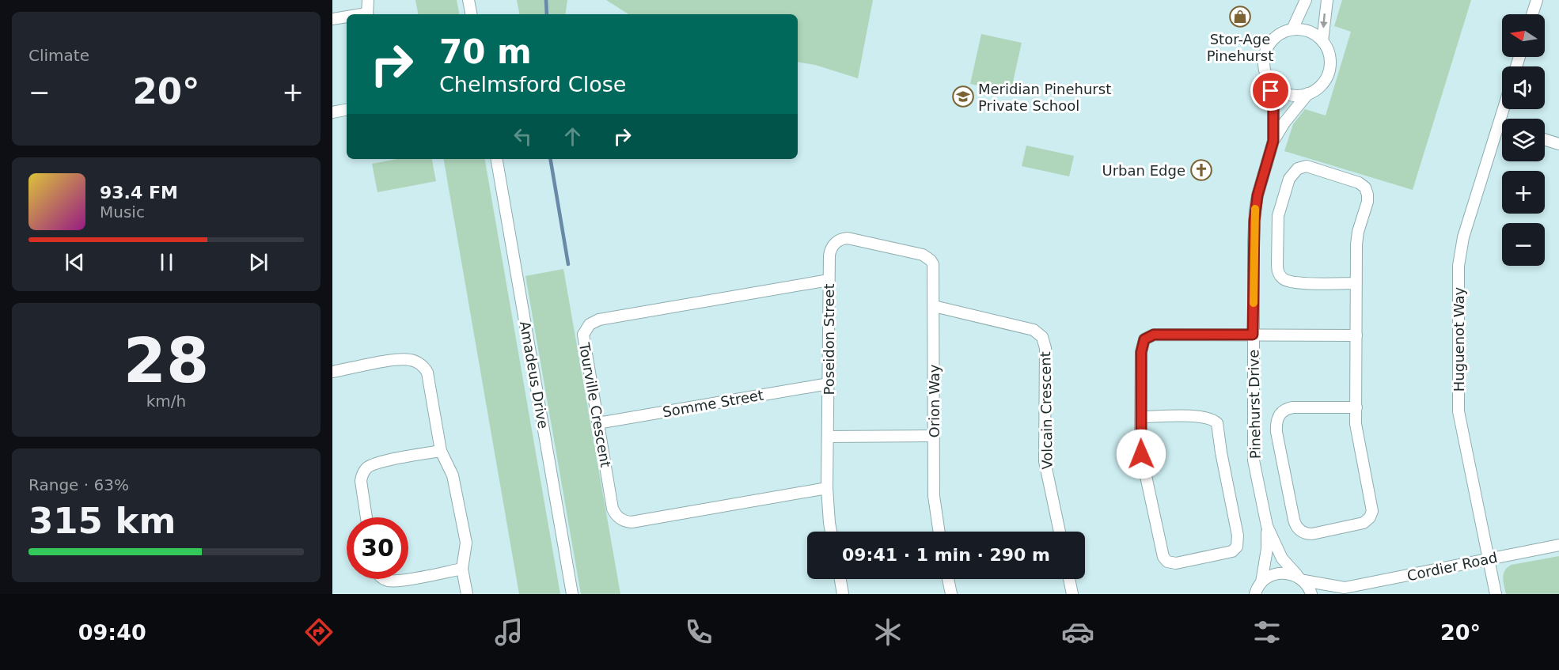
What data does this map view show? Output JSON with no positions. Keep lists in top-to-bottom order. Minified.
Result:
{"streets":{"street":["Poseidon Street","Huguenot Way","Amadeus Drive","Orion Way","Somme Street","Pinehurst Drive","Tourville Crescent","Volcain Crescent","Cordier Road"]},"crossings":[["Poseidon Street","Orion Way"],["Poseidon Street","Somme Street"],["Poseidon Street","Tourville Crescent"],["Huguenot Way","Cordier Road"],["Orion Way","Volcain Crescent"],["Somme Street","Tourville Crescent"],["Pinehurst Drive","Cordier Road"]],"places":{"shop":["Stor-Age Pinehurst"],"school or university":["Meridian Pinehurst Private School"],"church":["Urban Edge"]},"north":"left","page":{"tile":["Climate",["28","km/h"],["Range · 63%","315 km"]],"map_buttons":["+","−"],"turn":["70 m","Chelmsford Close"],"heat":["−","20°","+"],"song":["93.4 FM","Music"],"limit":"30","trip":"09:41 · 1 min · 290 m","tabs":["09:40","20°"]}}
